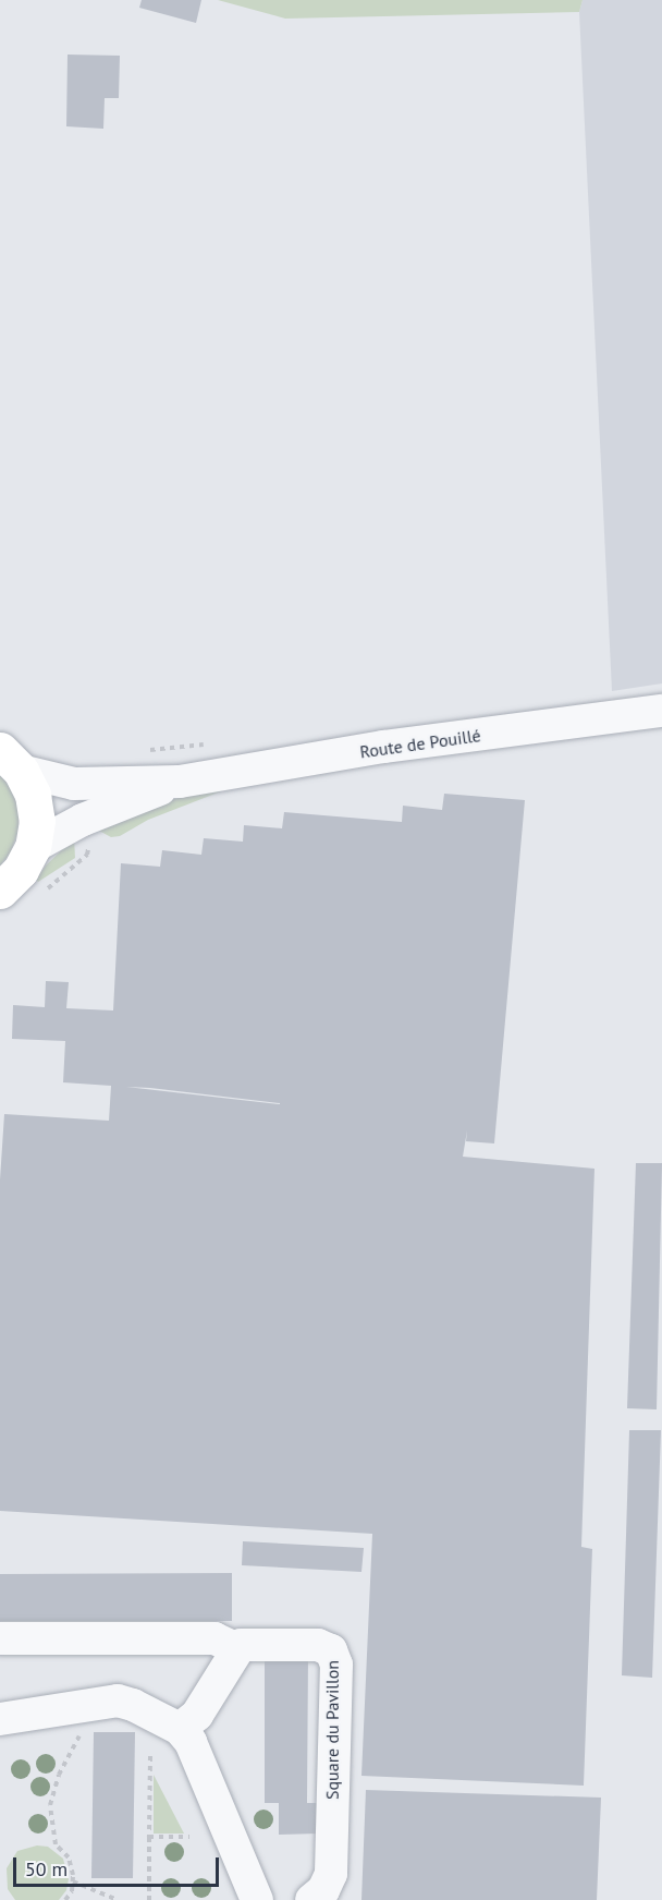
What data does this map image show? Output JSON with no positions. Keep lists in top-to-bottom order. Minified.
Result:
{"streets":{"street":["Route de Pouillé","Square du Pavillon"]},"scale_bar":"50 m"}
